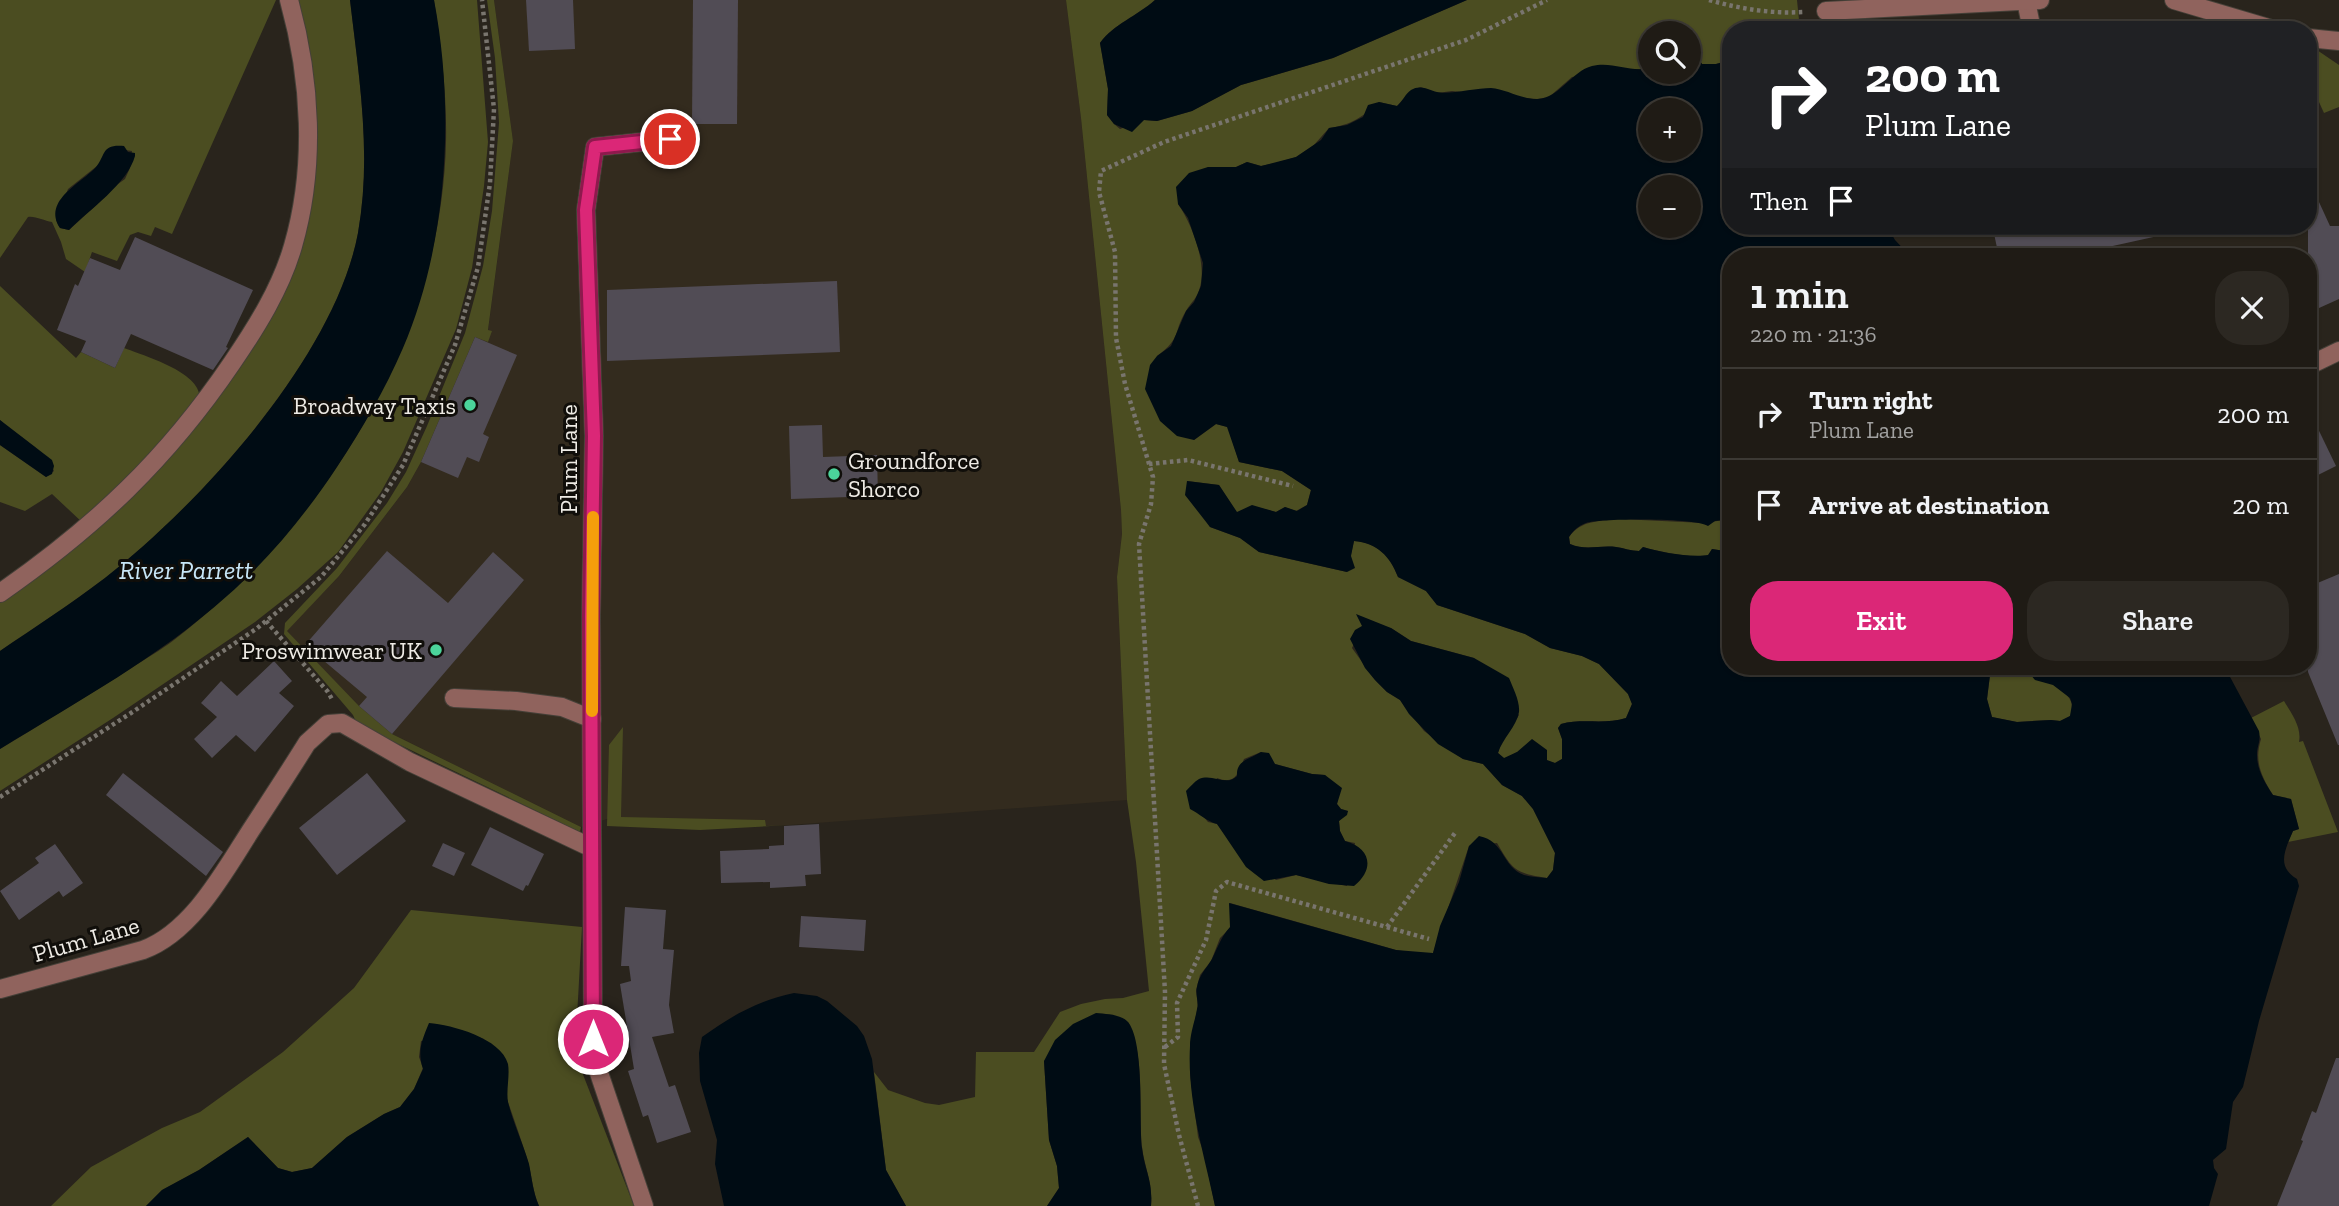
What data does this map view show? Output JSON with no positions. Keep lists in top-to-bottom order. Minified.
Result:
{"streets":{"street":["Plum Lane"]},"water":["River Parrett"],"places":["Broadway Taxis","Groundforce Shorco","Proswimwear UK"],"page":{"map_buttons":["+","−"],"turn":["200 m","Plum Lane"],"then":"Then","heading":["1 min","220 m · 21:36"],"list":[{"name":"Turn right","note":"Plum Lane","value":"200 m"},{"name":"Arrive at destination","value":"20 m"}],"buttons":["Exit","Share"]}}
